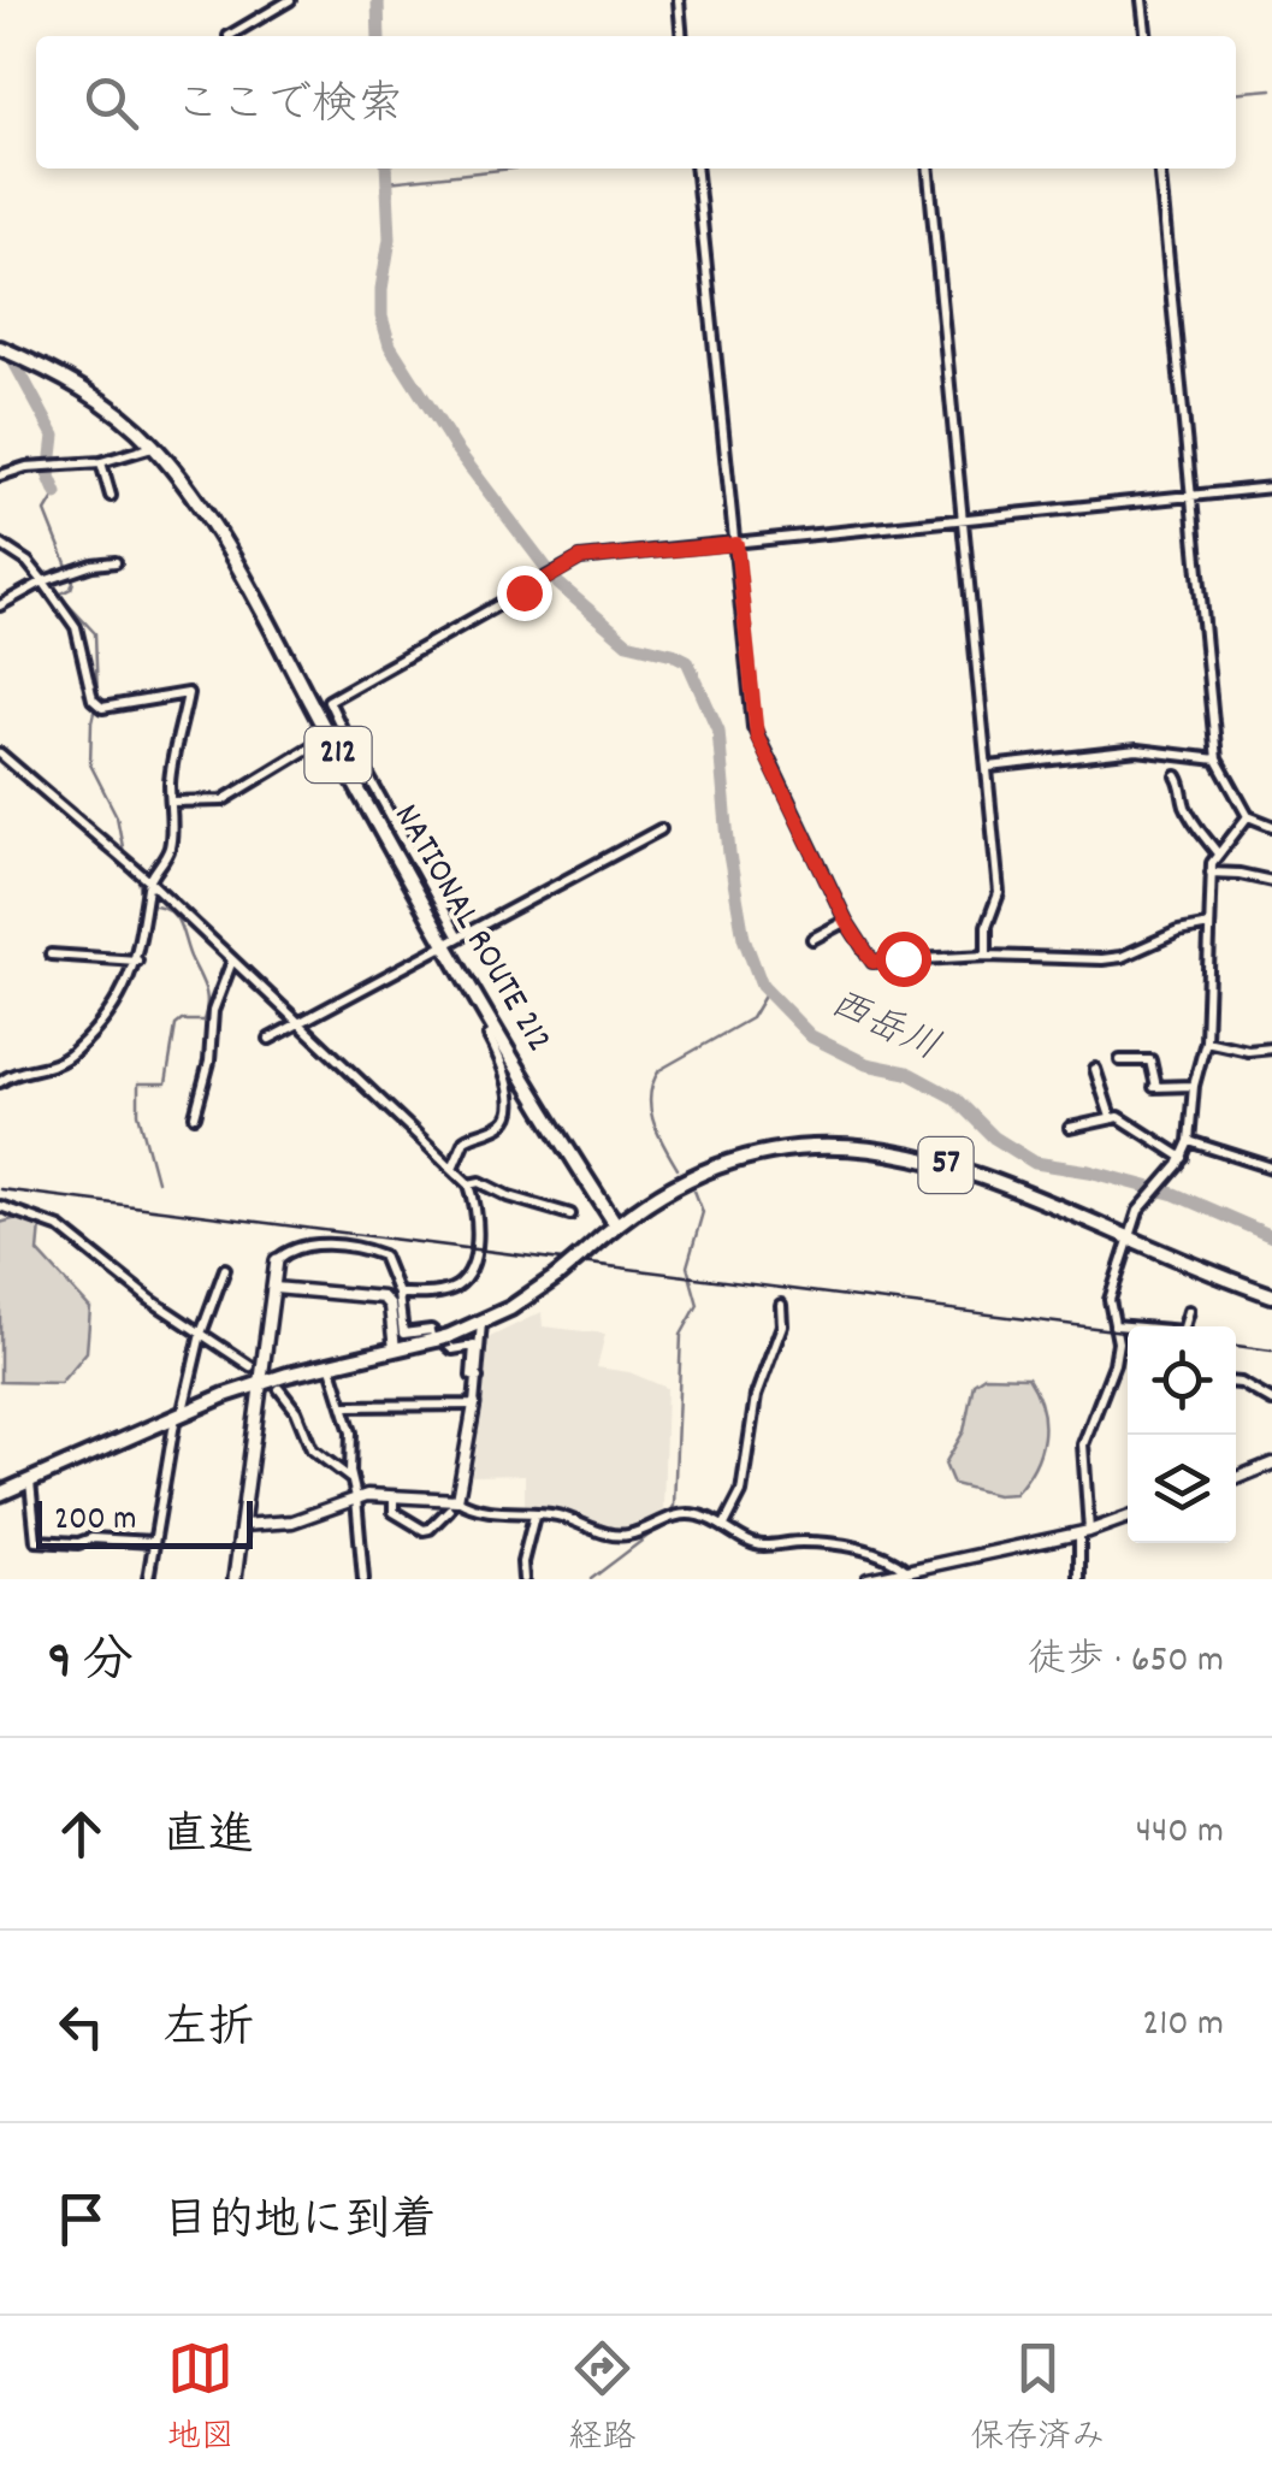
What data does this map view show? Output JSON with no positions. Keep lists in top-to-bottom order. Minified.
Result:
{"streets":{"highway":["212","NATIONAL ROUTE 212","57"]},"crossings":[["NATIONAL ROUTE 212","57"]],"water":["西岳川"],"scale_bar":"200 m","page":{"search":"ここで検索","scale":"200 m","heading":["9 分","徒歩 · 650 m"],"list":[["直進","440 m"],["左折","210 m"],"目的地に到着"],"nav":["地図","経路","保存済み"]}}
